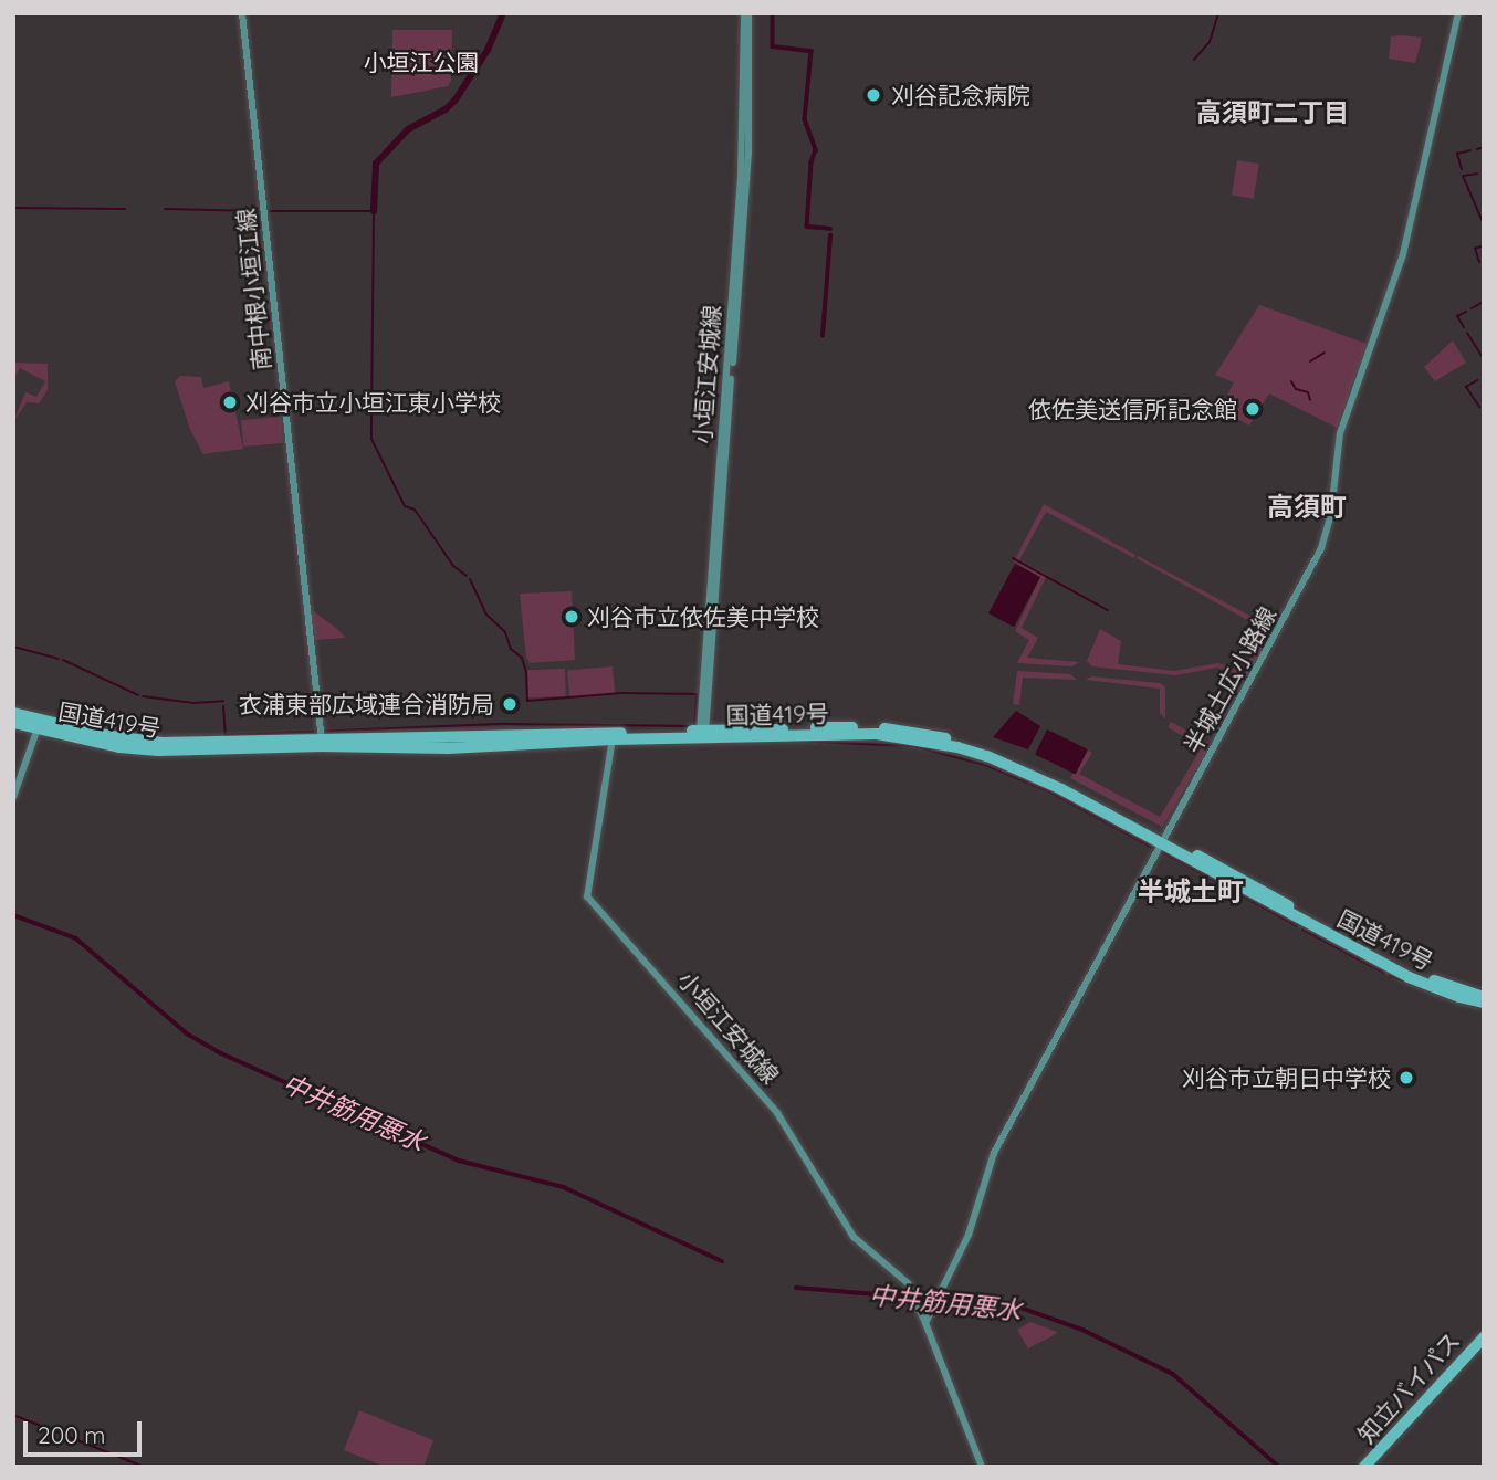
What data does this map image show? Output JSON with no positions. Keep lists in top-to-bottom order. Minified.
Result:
{"streets":{"highway":["国道419号","知立バイパス"],"main road":["南中根小垣江線","小垣江安城線","半城土広小路線"]},"crossings":[["南中根小垣江線","国道419号"],["小垣江安城線","半城土広小路線"],["小垣江安城線","国道419号"],["半城土広小路線","国道419号"]],"districts":["高須町二丁目","高須町","半城土町"],"water":["中井筋用悪水"],"parks":["小垣江公園"],"places":["刈谷記念病院","刈谷市立小垣江東小学校","依佐美送信所記念館","刈谷市立依佐美中学校","衣浦東部広域連合消防局","刈谷市立朝日中学校"],"scale_bar":"200 m"}
